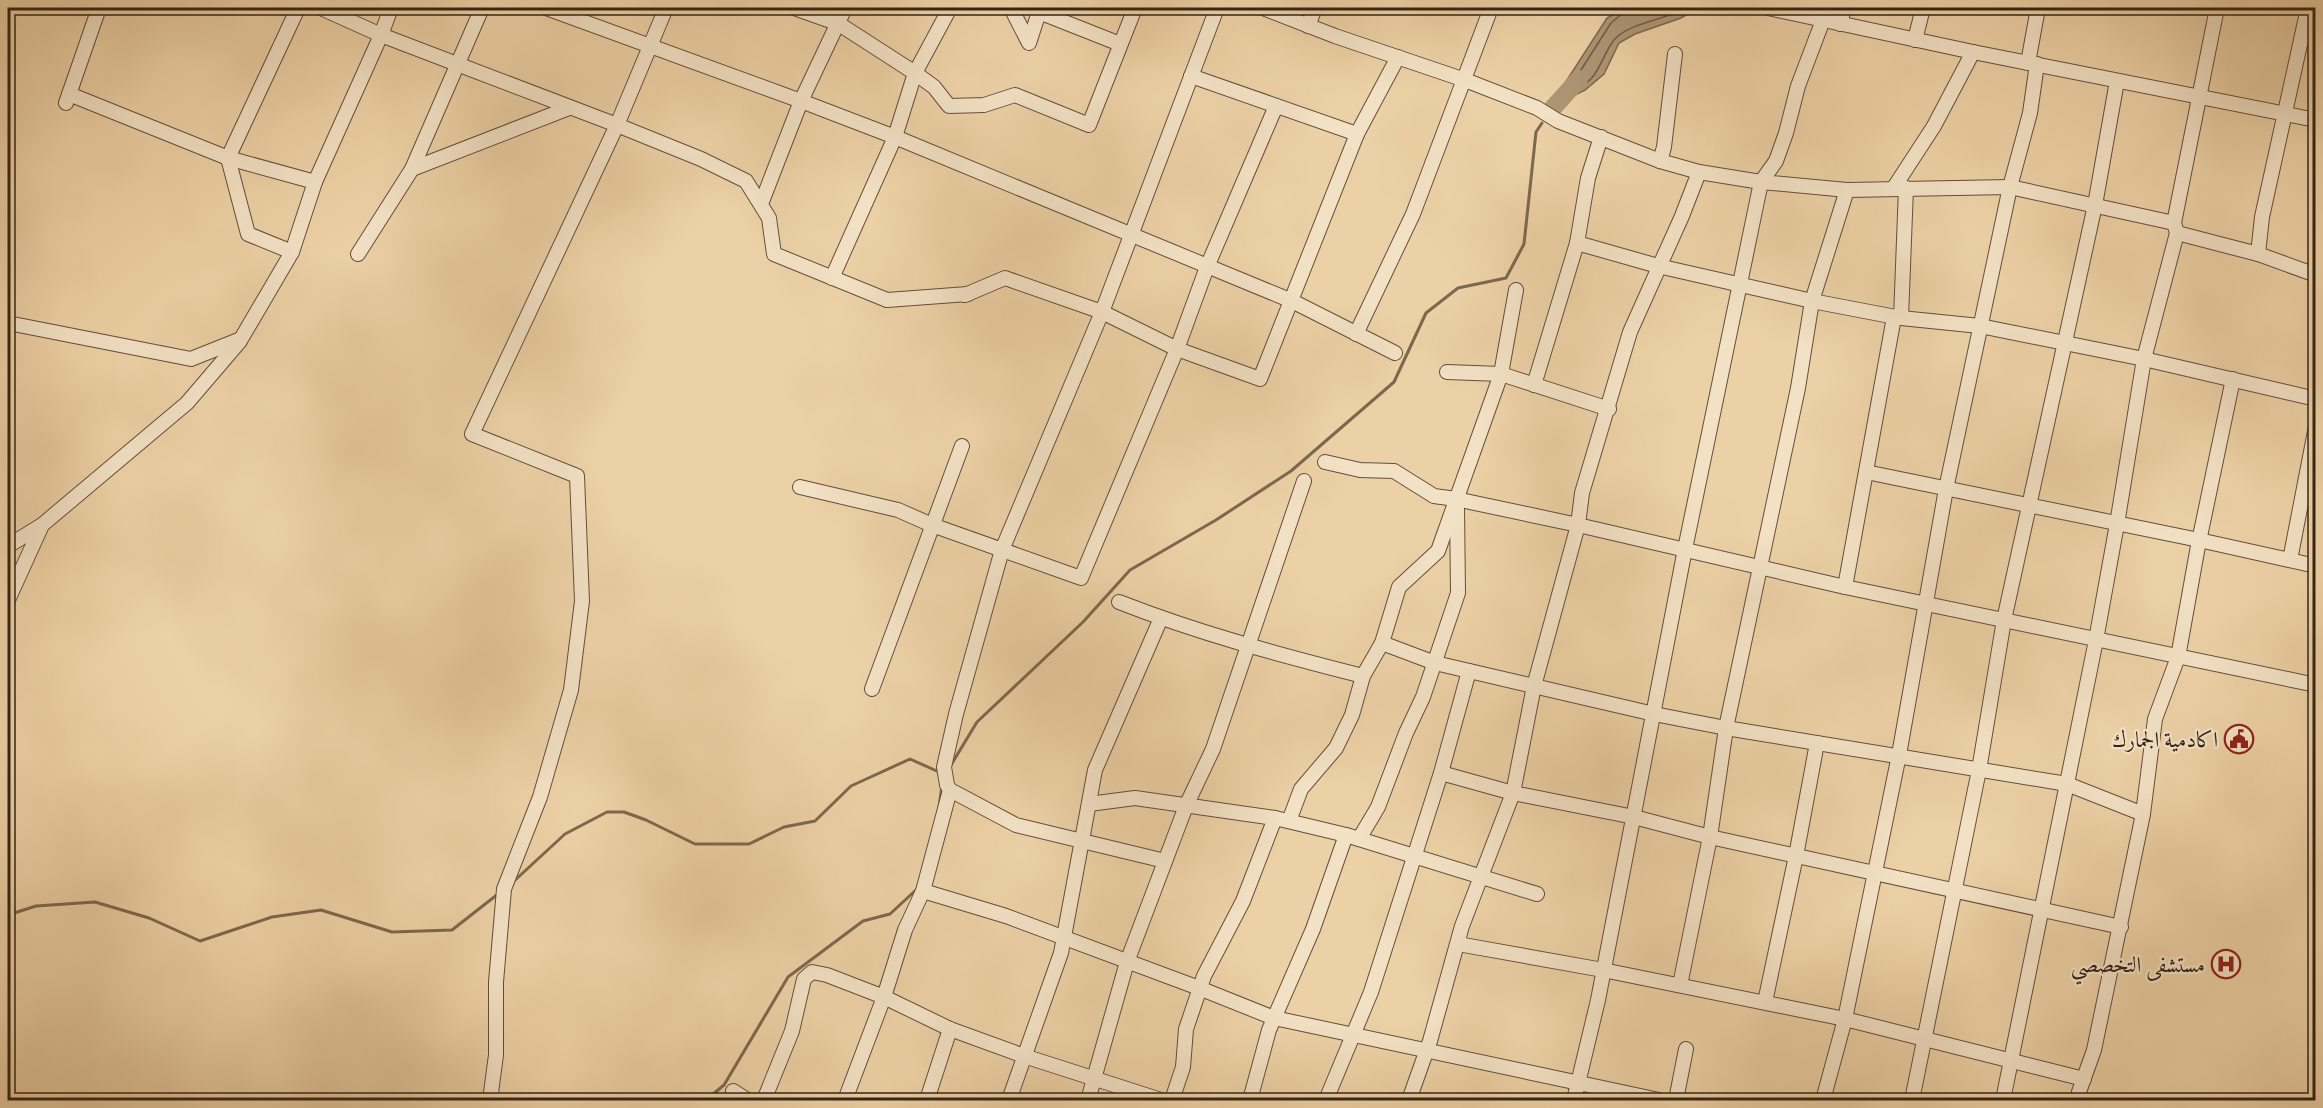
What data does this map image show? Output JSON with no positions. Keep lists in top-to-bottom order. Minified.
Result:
{"places":{"public building":["اكادمية الجمارك"],"hospital":["مستشفى التخصصي"]}}
